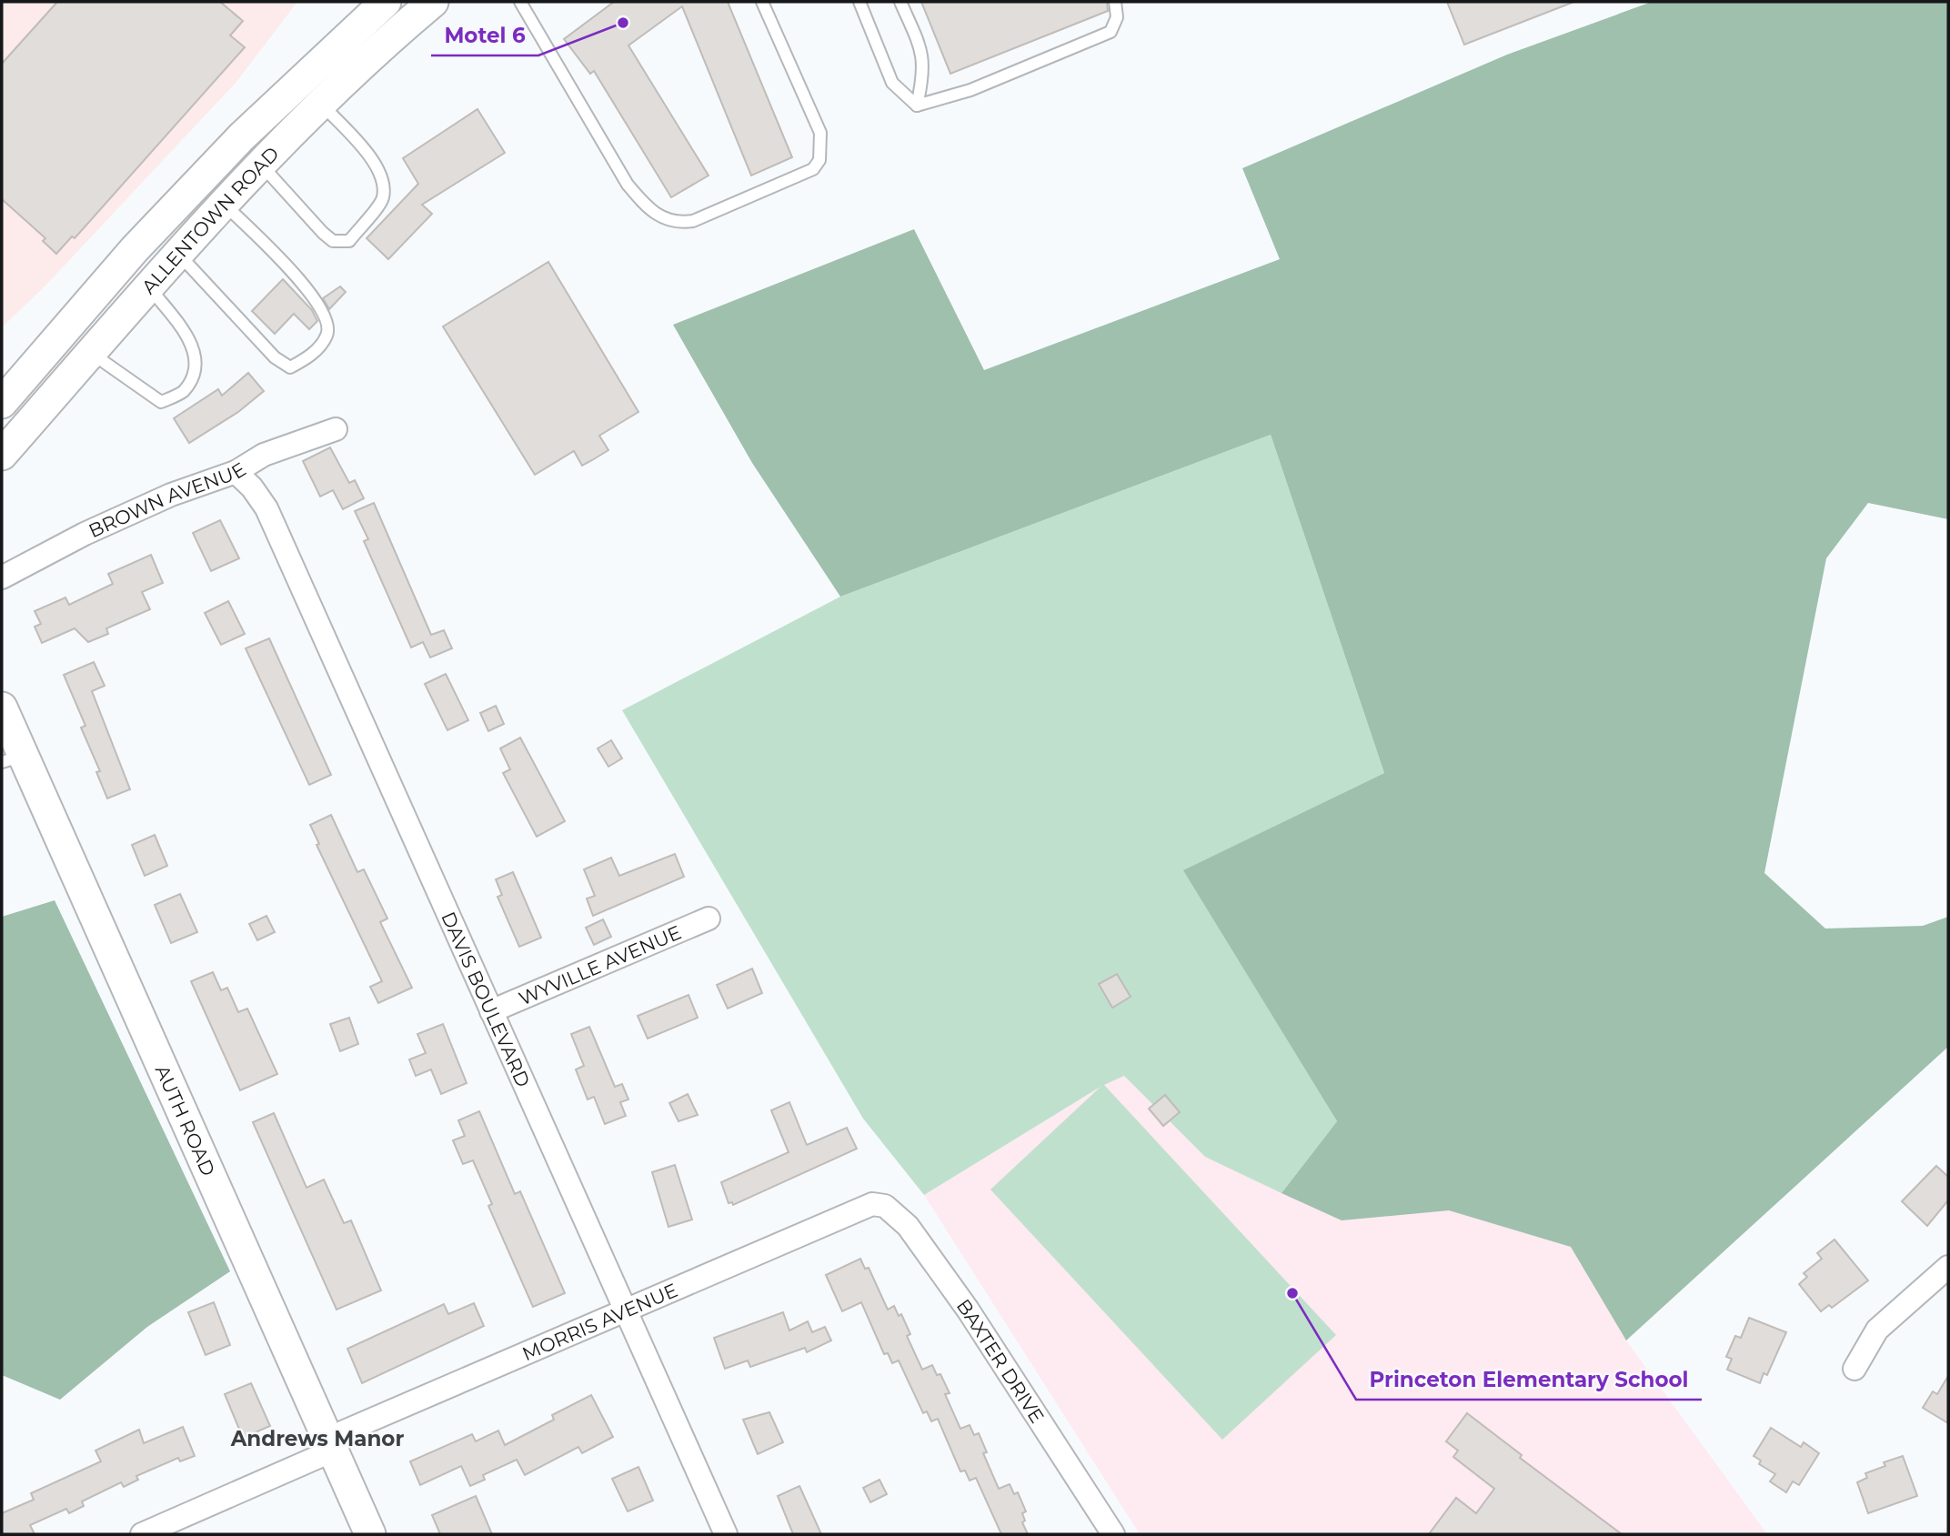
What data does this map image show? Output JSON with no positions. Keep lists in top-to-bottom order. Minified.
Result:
{"streets":{"main road":["ALLENTOWN ROAD","AUTH ROAD"],"street":["BROWN AVENUE","WYVILLE AVENUE","DAVIS BOULEVARD","MORRIS AVENUE","BAXTER DRIVE"]},"crossings":[["BROWN AVENUE","DAVIS BOULEVARD"],["WYVILLE AVENUE","DAVIS BOULEVARD"],["DAVIS BOULEVARD","MORRIS AVENUE"],["AUTH ROAD","MORRIS AVENUE"],["MORRIS AVENUE","BAXTER DRIVE"]],"districts":["Andrews Manor"],"places":["Motel 6","Princeton Elementary School"]}
